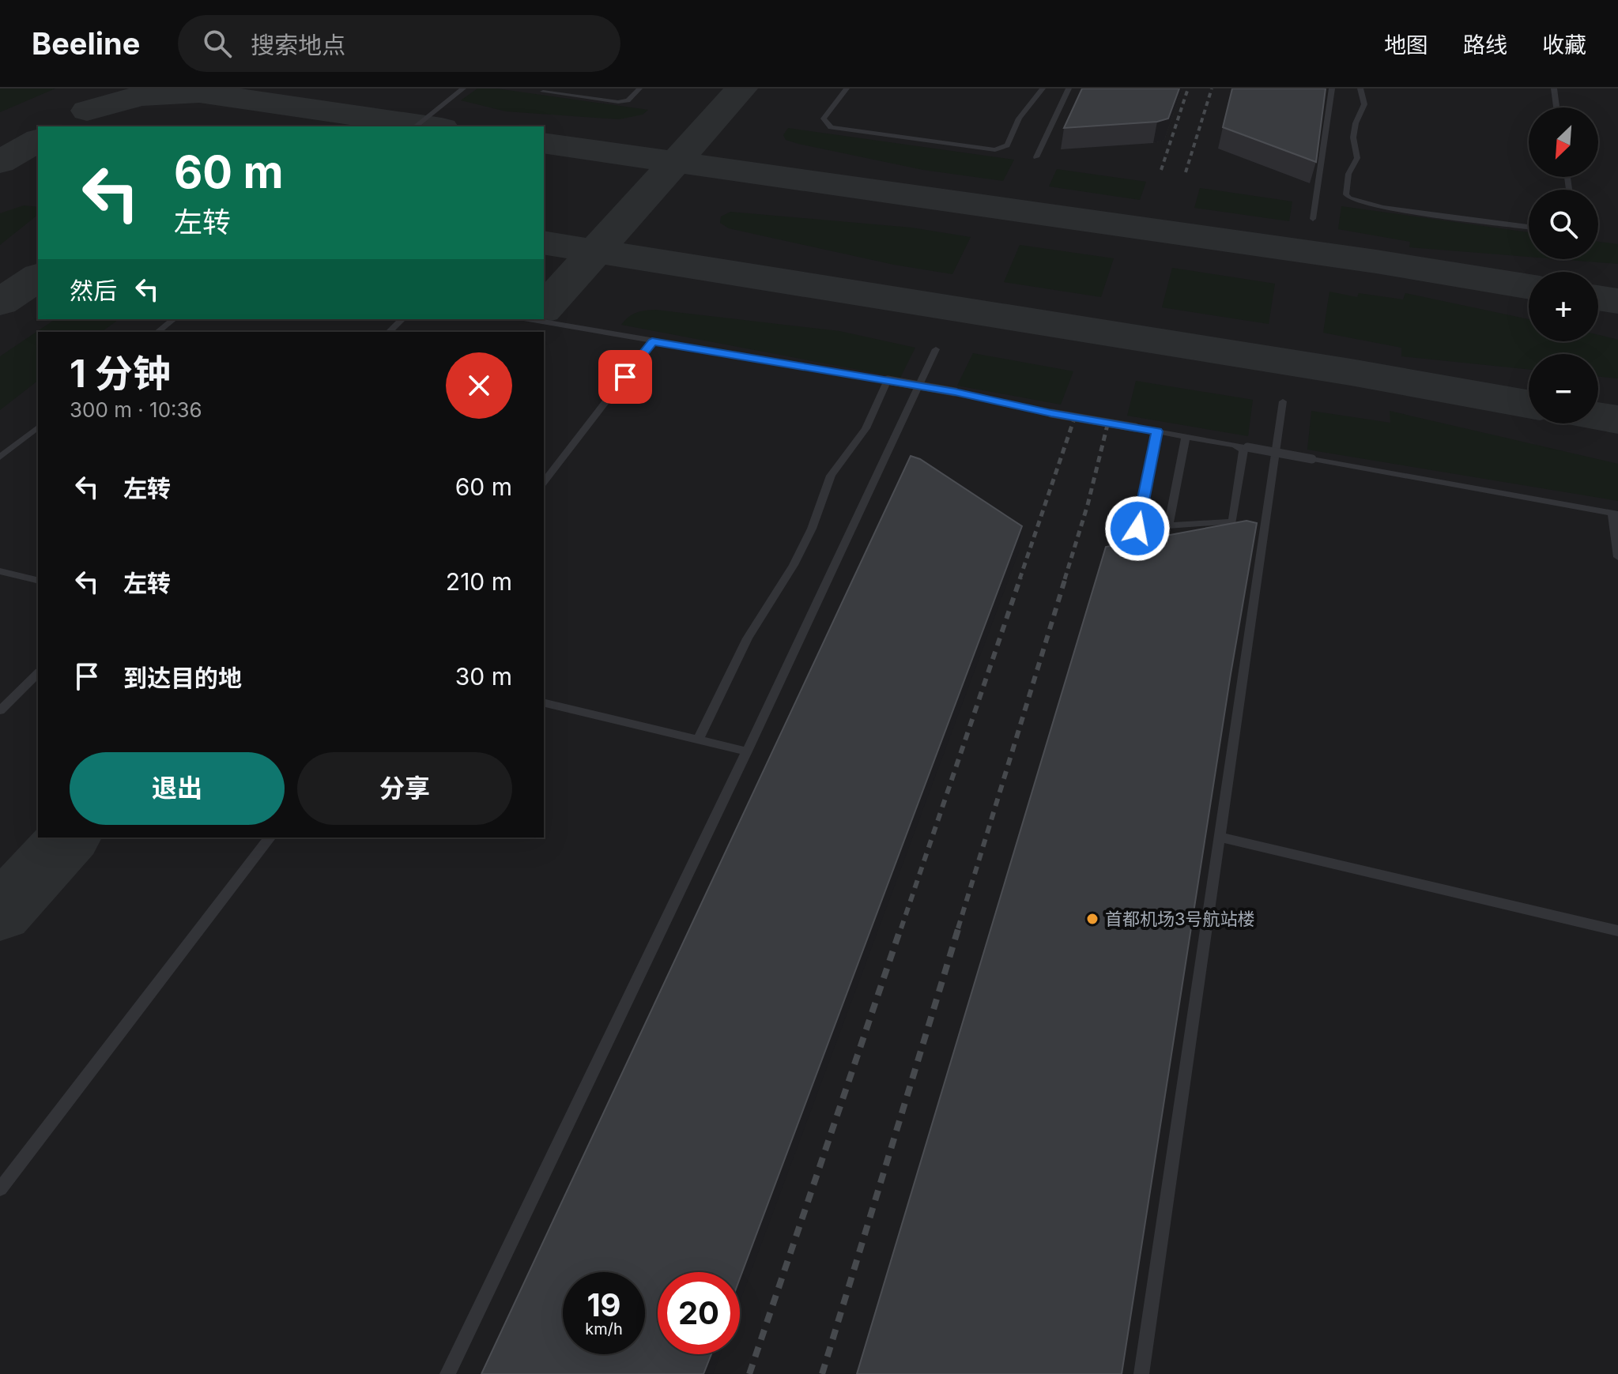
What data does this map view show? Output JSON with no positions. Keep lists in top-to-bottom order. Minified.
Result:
{"places":["首都机场3号航站楼"],"north":"bottom left","page":{"header":"Beeline","search":"搜索地点","nav":["地图","路线","收藏"],"map_buttons":["+","−"],"turn":["60 m","左转"],"then":"然后","heading":["1 分钟","300 m · 10:36"],"list":[{"name":"左转","value":"60 m"},{"name":"左转","value":"210 m"},{"name":"到达目的地","value":"30 m"}],"buttons":["退出","分享"],"speed":"19 km/h","limit":"20"}}
